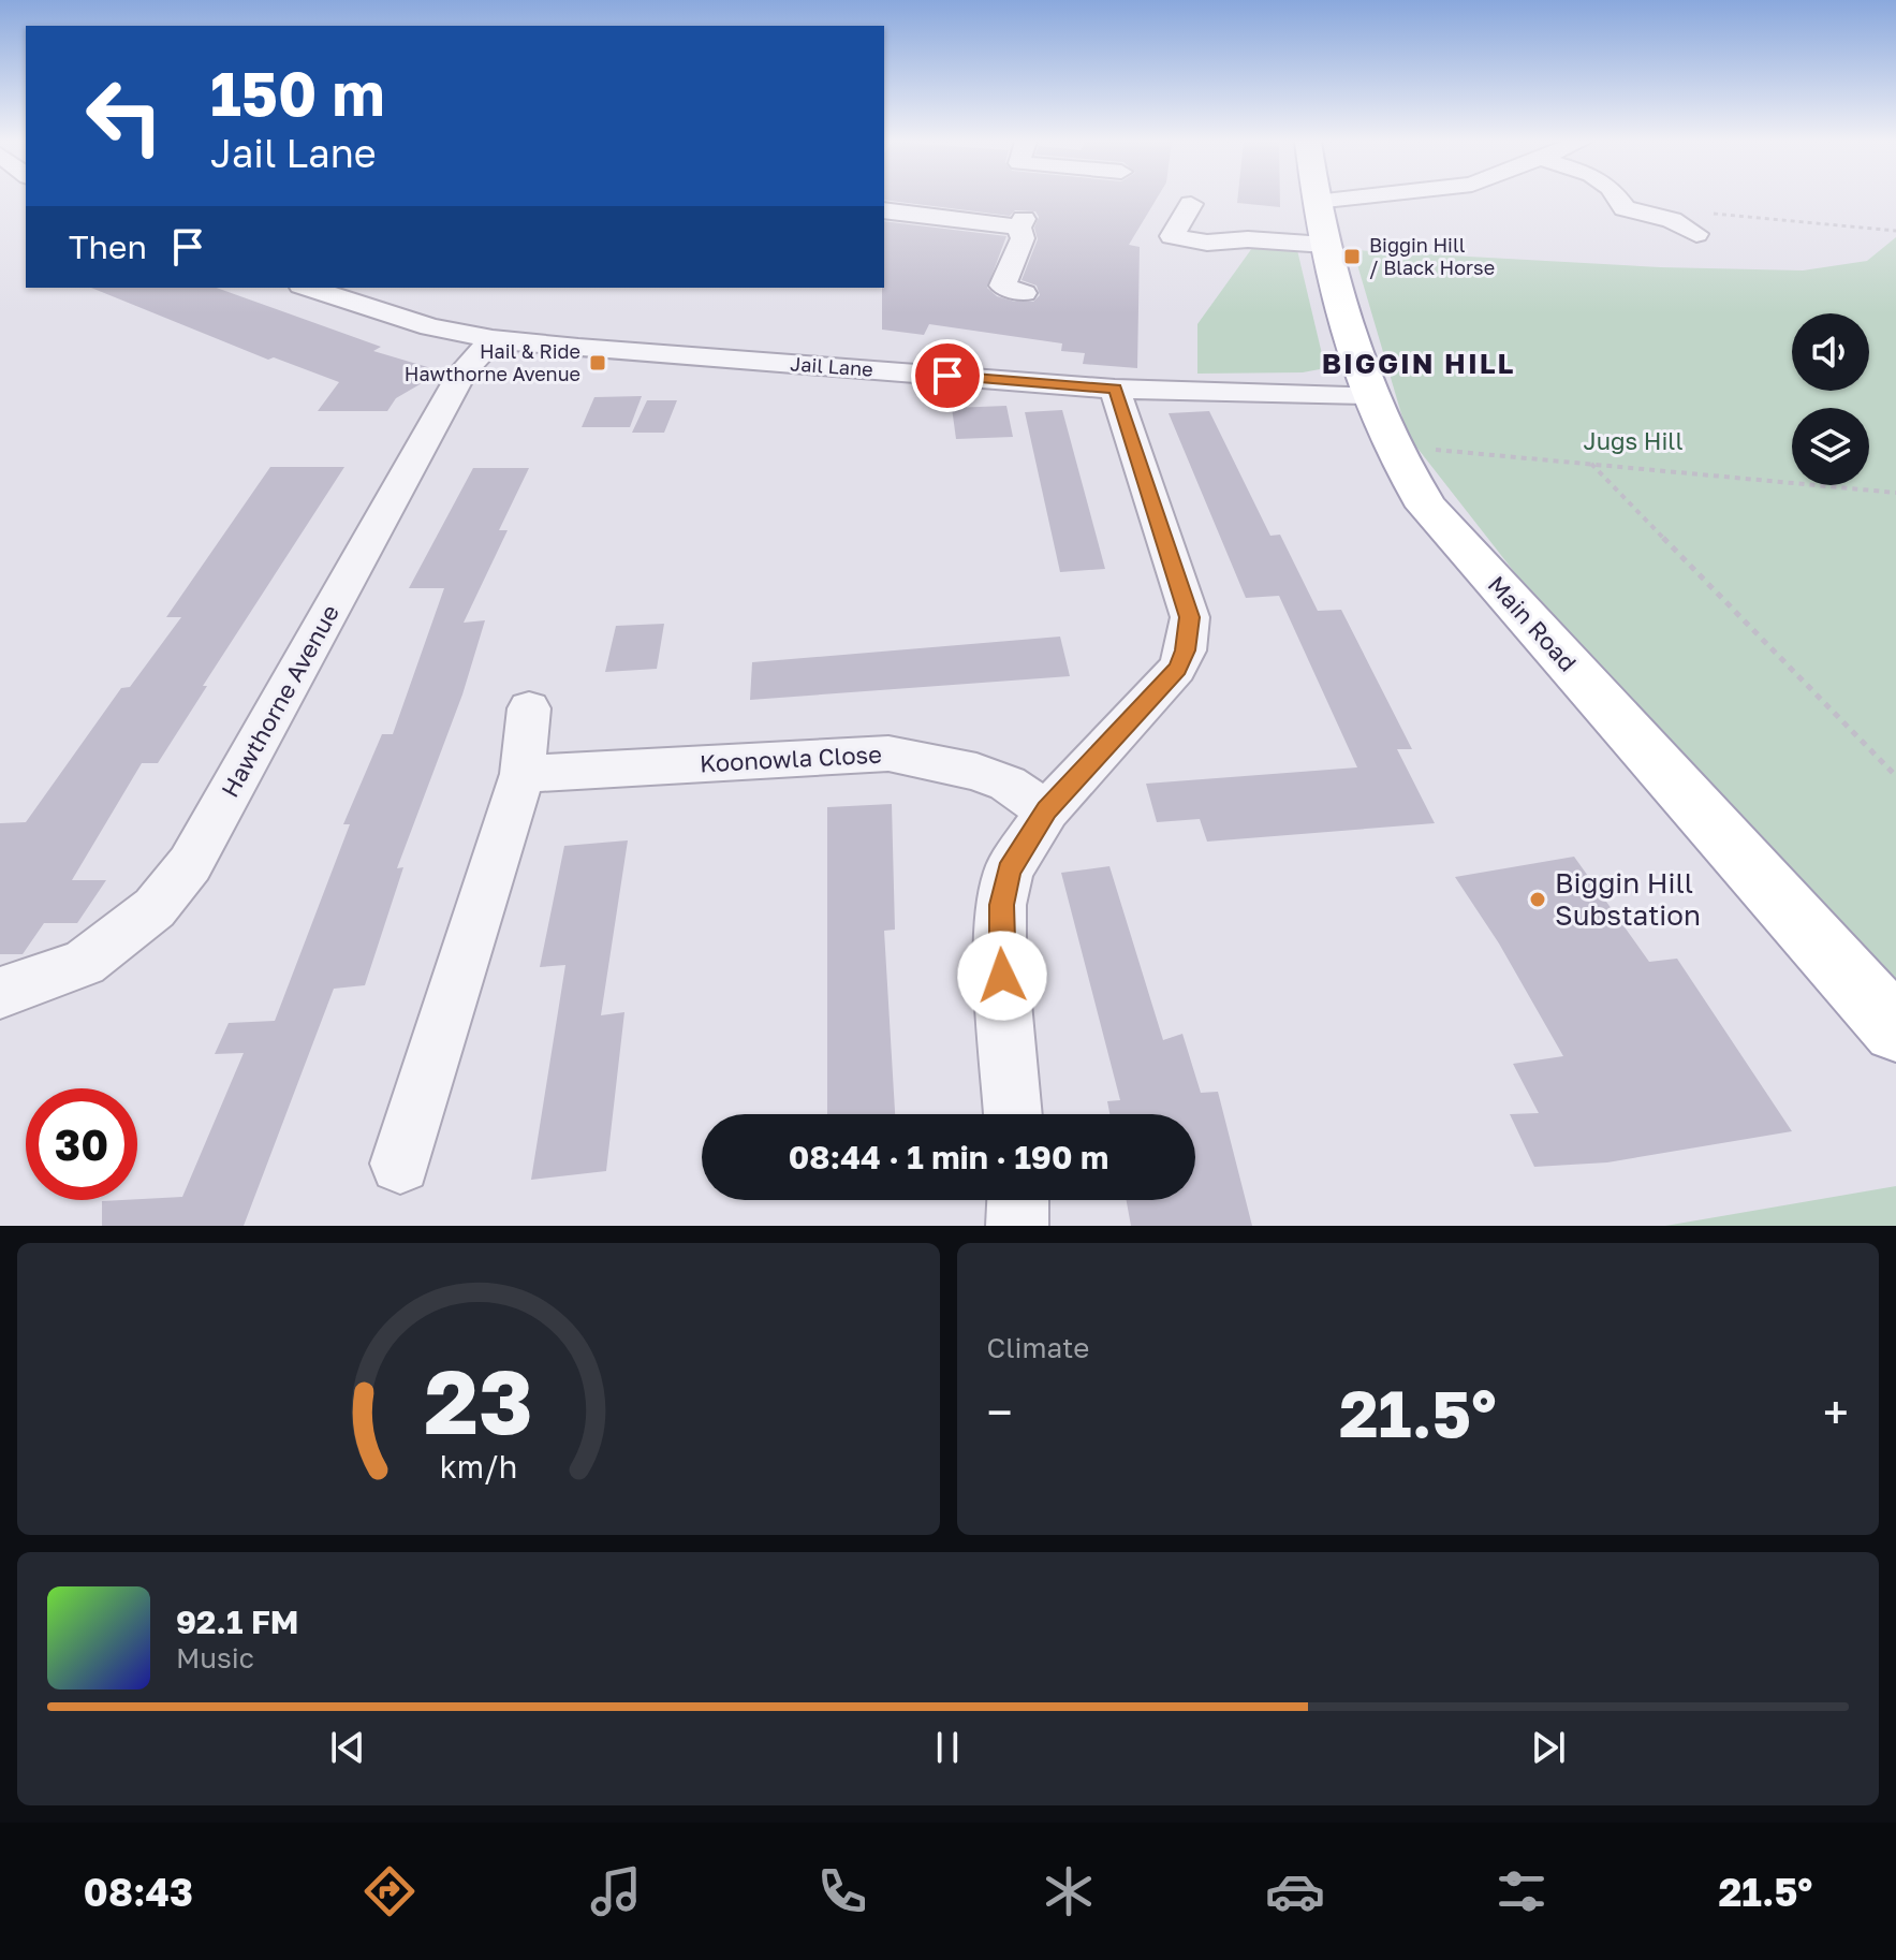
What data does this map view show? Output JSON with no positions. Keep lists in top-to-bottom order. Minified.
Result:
{"streets":{"main road":["Main Road"],"street":["Jail Lane","Hawthorne Avenue","Koonowla Close"]},"crossings":[["Jail Lane","Main Road"],["Jail Lane","Hawthorne Avenue"]],"districts":["BIGGIN HILL"],"parks":["Jugs Hill"],"places":{"transit":["Biggin Hill / Black Horse","Hail & Ride Hawthorne Avenue"],"other":["Biggin Hill Substation"]},"page":{"turn":["150 m","Jail Lane"],"then":"Then","limit":"30","trip":"08:44 · 1 min · 190 m","tile":"Climate","heat":["−","21.5°","+"],"song":["92.1 FM","Music"],"tabs":["08:43","21.5°"],"gauge":["23","km/h"]}}
